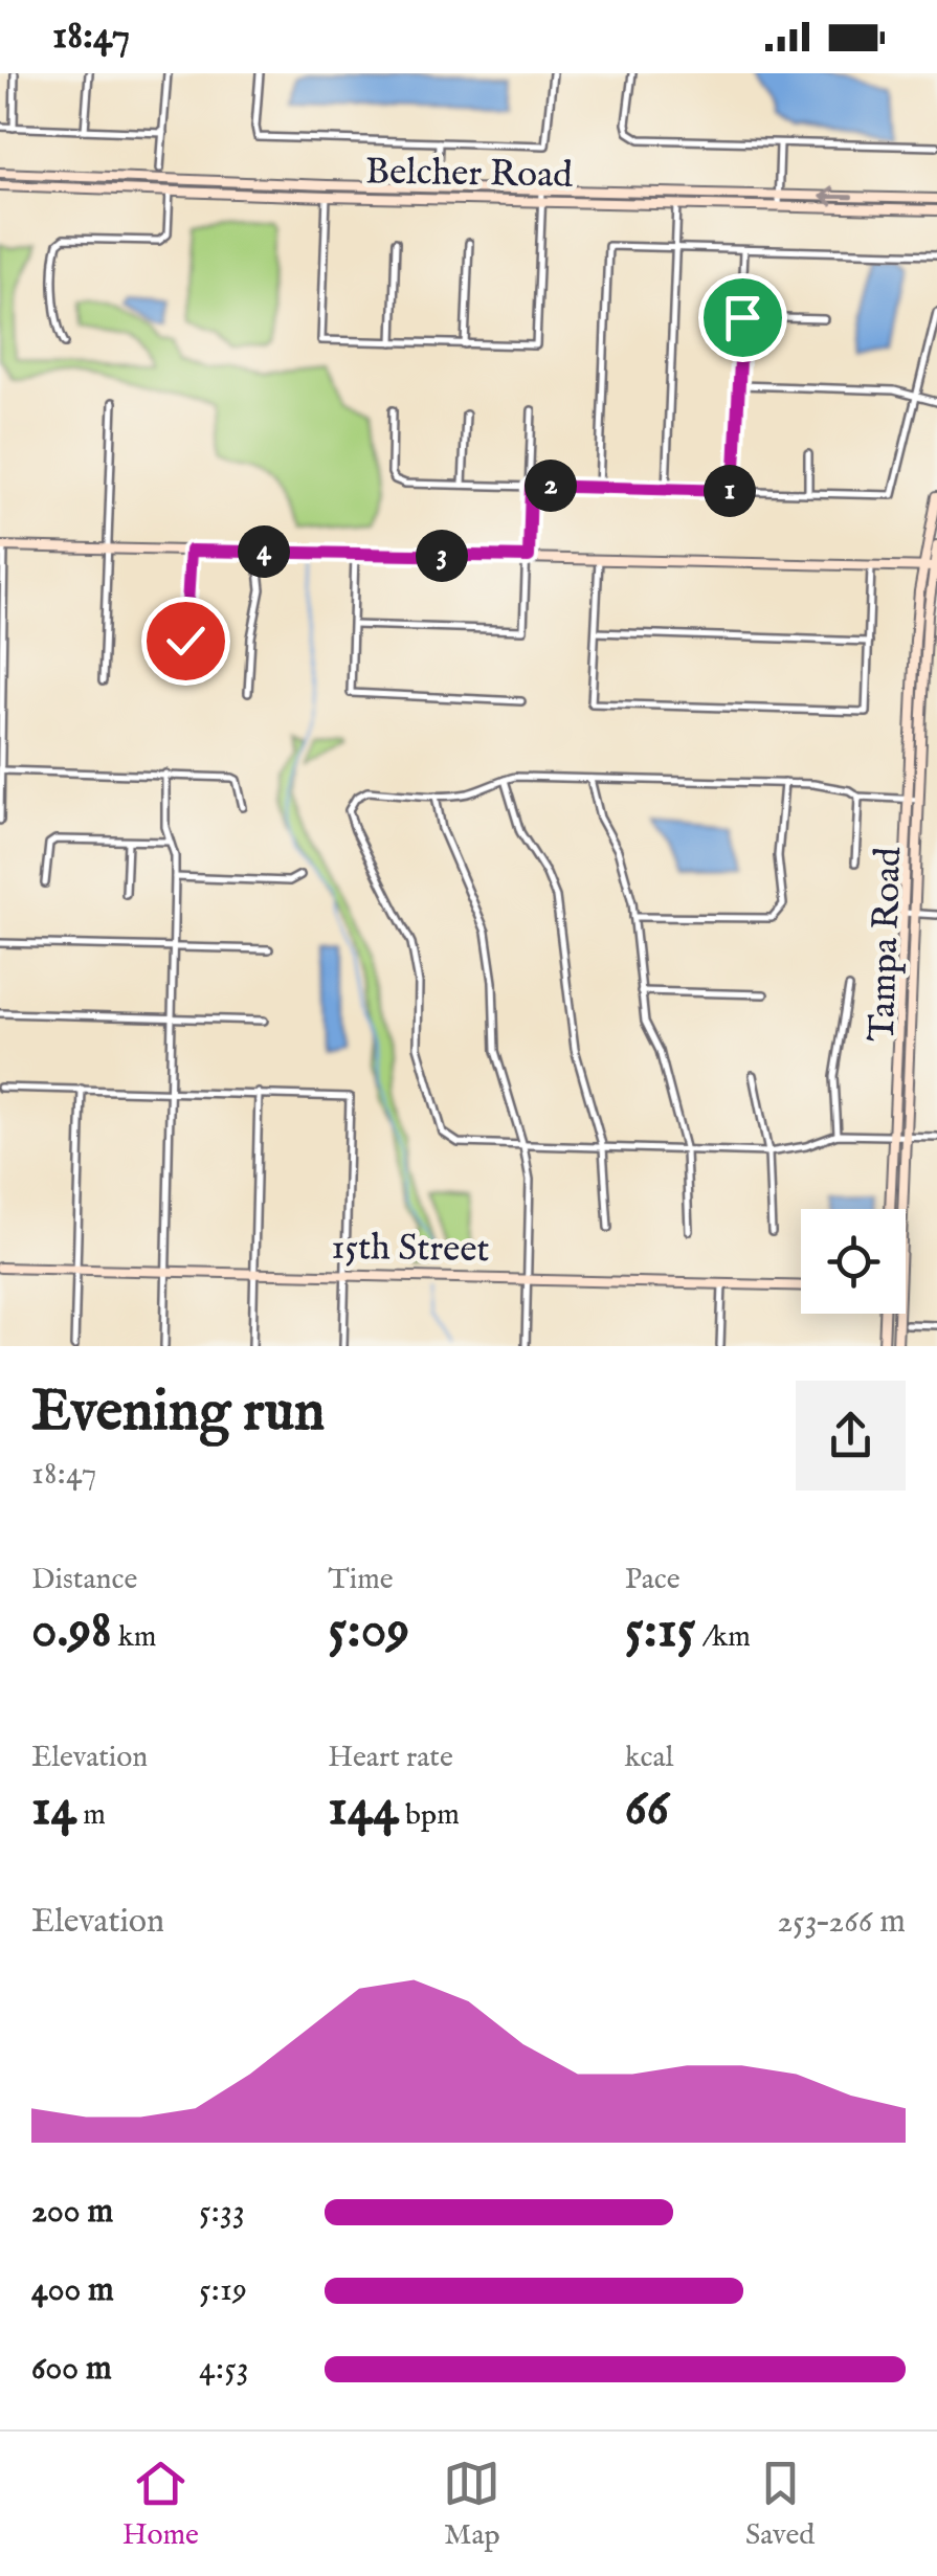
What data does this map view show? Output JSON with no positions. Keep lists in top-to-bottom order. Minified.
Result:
{"streets":{"main road":["Belcher Road","Tampa Road","15th Street"]},"page":{"status":"18:47","pins":["2","1","4","3"],"heading":["Evening run","18:47"],"stats":[["Distance","0.98 km"],["Time","5:09"],["Pace","5:15 /km"],["Elevation","14 m"],["Heart rate","144 bpm"],["kcal","66"]],"chart":["Elevation","253–266 m"],"list":[{"name":"200 m","note":"5:33"},{"name":"400 m","note":"5:19"},{"name":"600 m","note":"4:53"}],"tabs":["Home","Map","Saved"]}}
